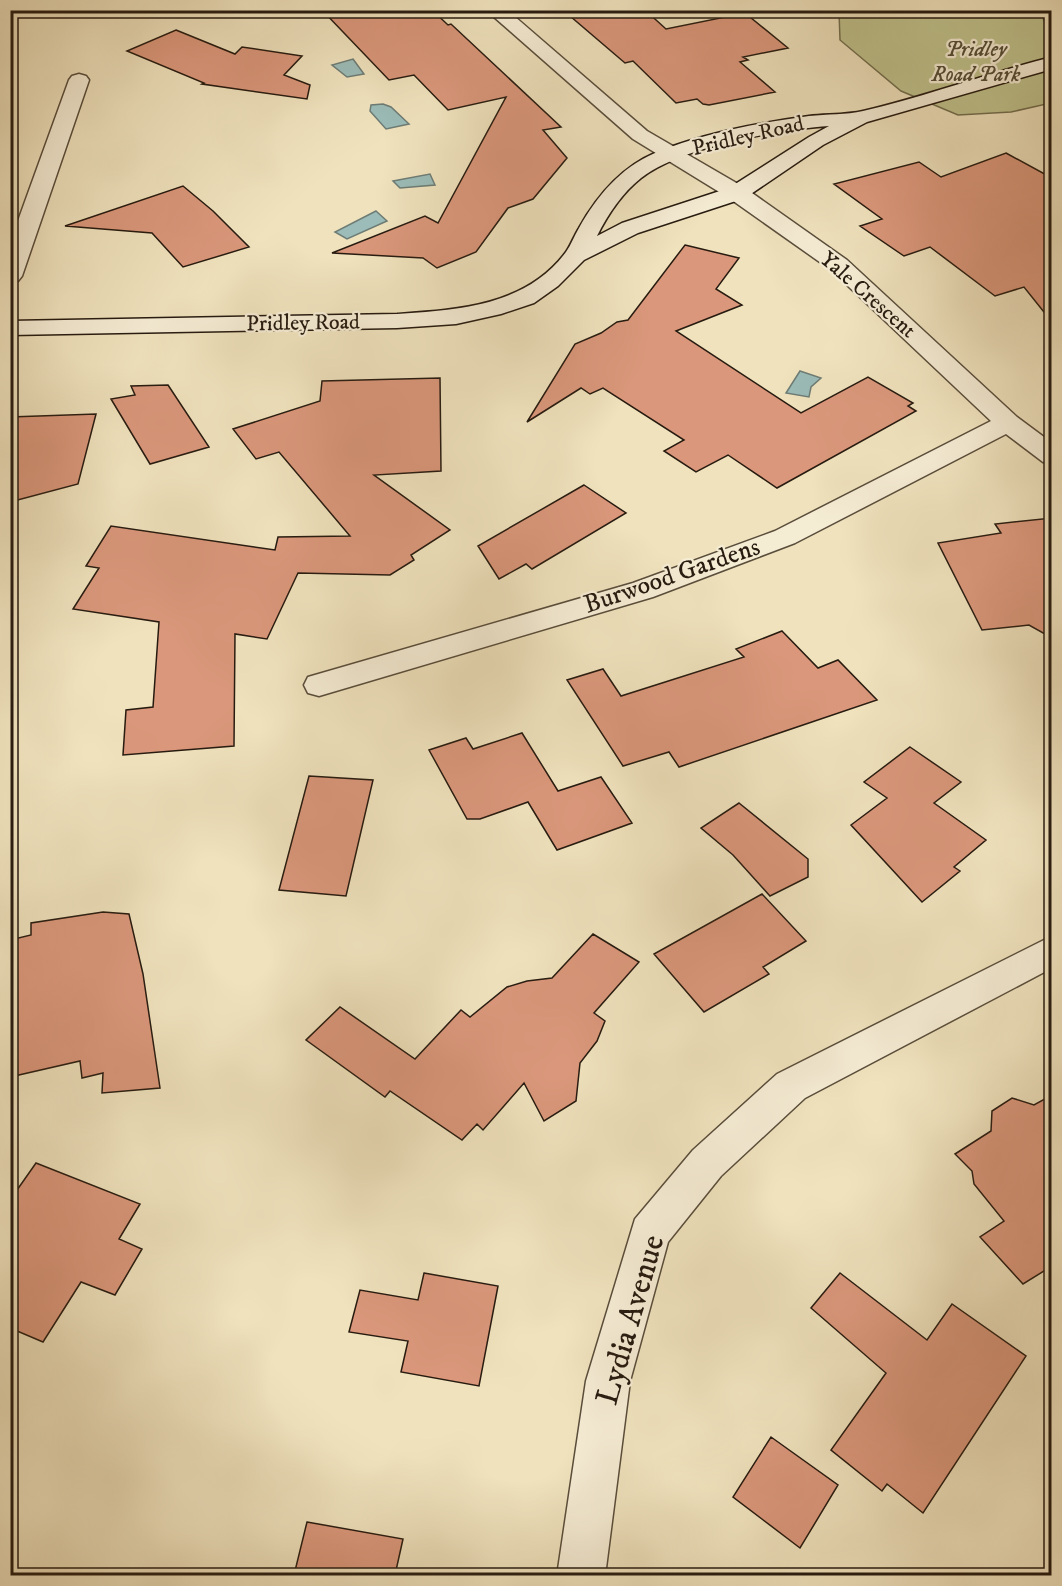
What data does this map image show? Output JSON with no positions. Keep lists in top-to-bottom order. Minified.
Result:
{"streets":{"street":["Pridley Road","Yale Crescent","Burwood Gardens","Lydia Avenue"]},"crossings":[["Pridley Road","Yale Crescent"],["Yale Crescent","Burwood Gardens"]],"parks":["Pridley Road Park"]}
